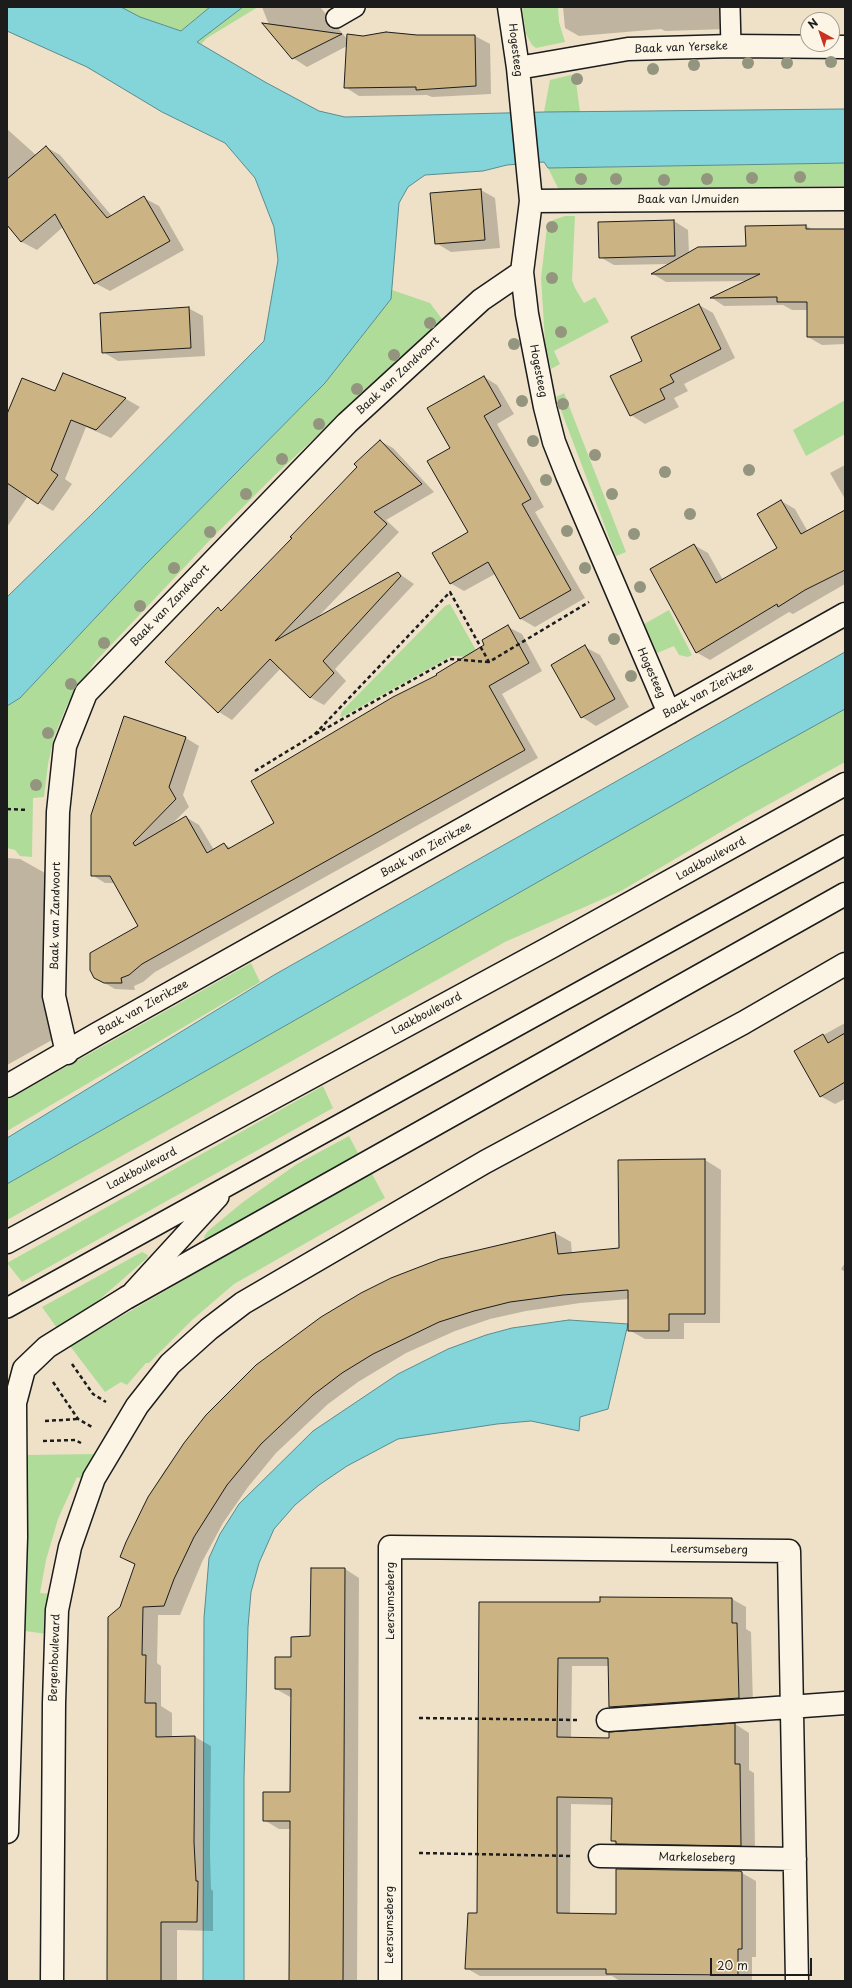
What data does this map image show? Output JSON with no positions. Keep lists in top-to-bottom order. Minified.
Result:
{"streets":{"street":["Baak van Yerseke","Hogesteeg","Baak van IJmuiden","Baak van Zandvoort","Baak van Zierikzee","Laakboulevard","Leersumseberg","Bergenboulevard","Markeloseberg"]},"crossings":[["Baak van Yerseke","Hogesteeg"],["Hogesteeg","Baak van IJmuiden"],["Hogesteeg","Baak van Zandvoort"],["Hogesteeg","Baak van Zierikzee"],["Baak van Zandvoort","Baak van Zierikzee"]],"scale_bar":"20 m","north":"top left"}
